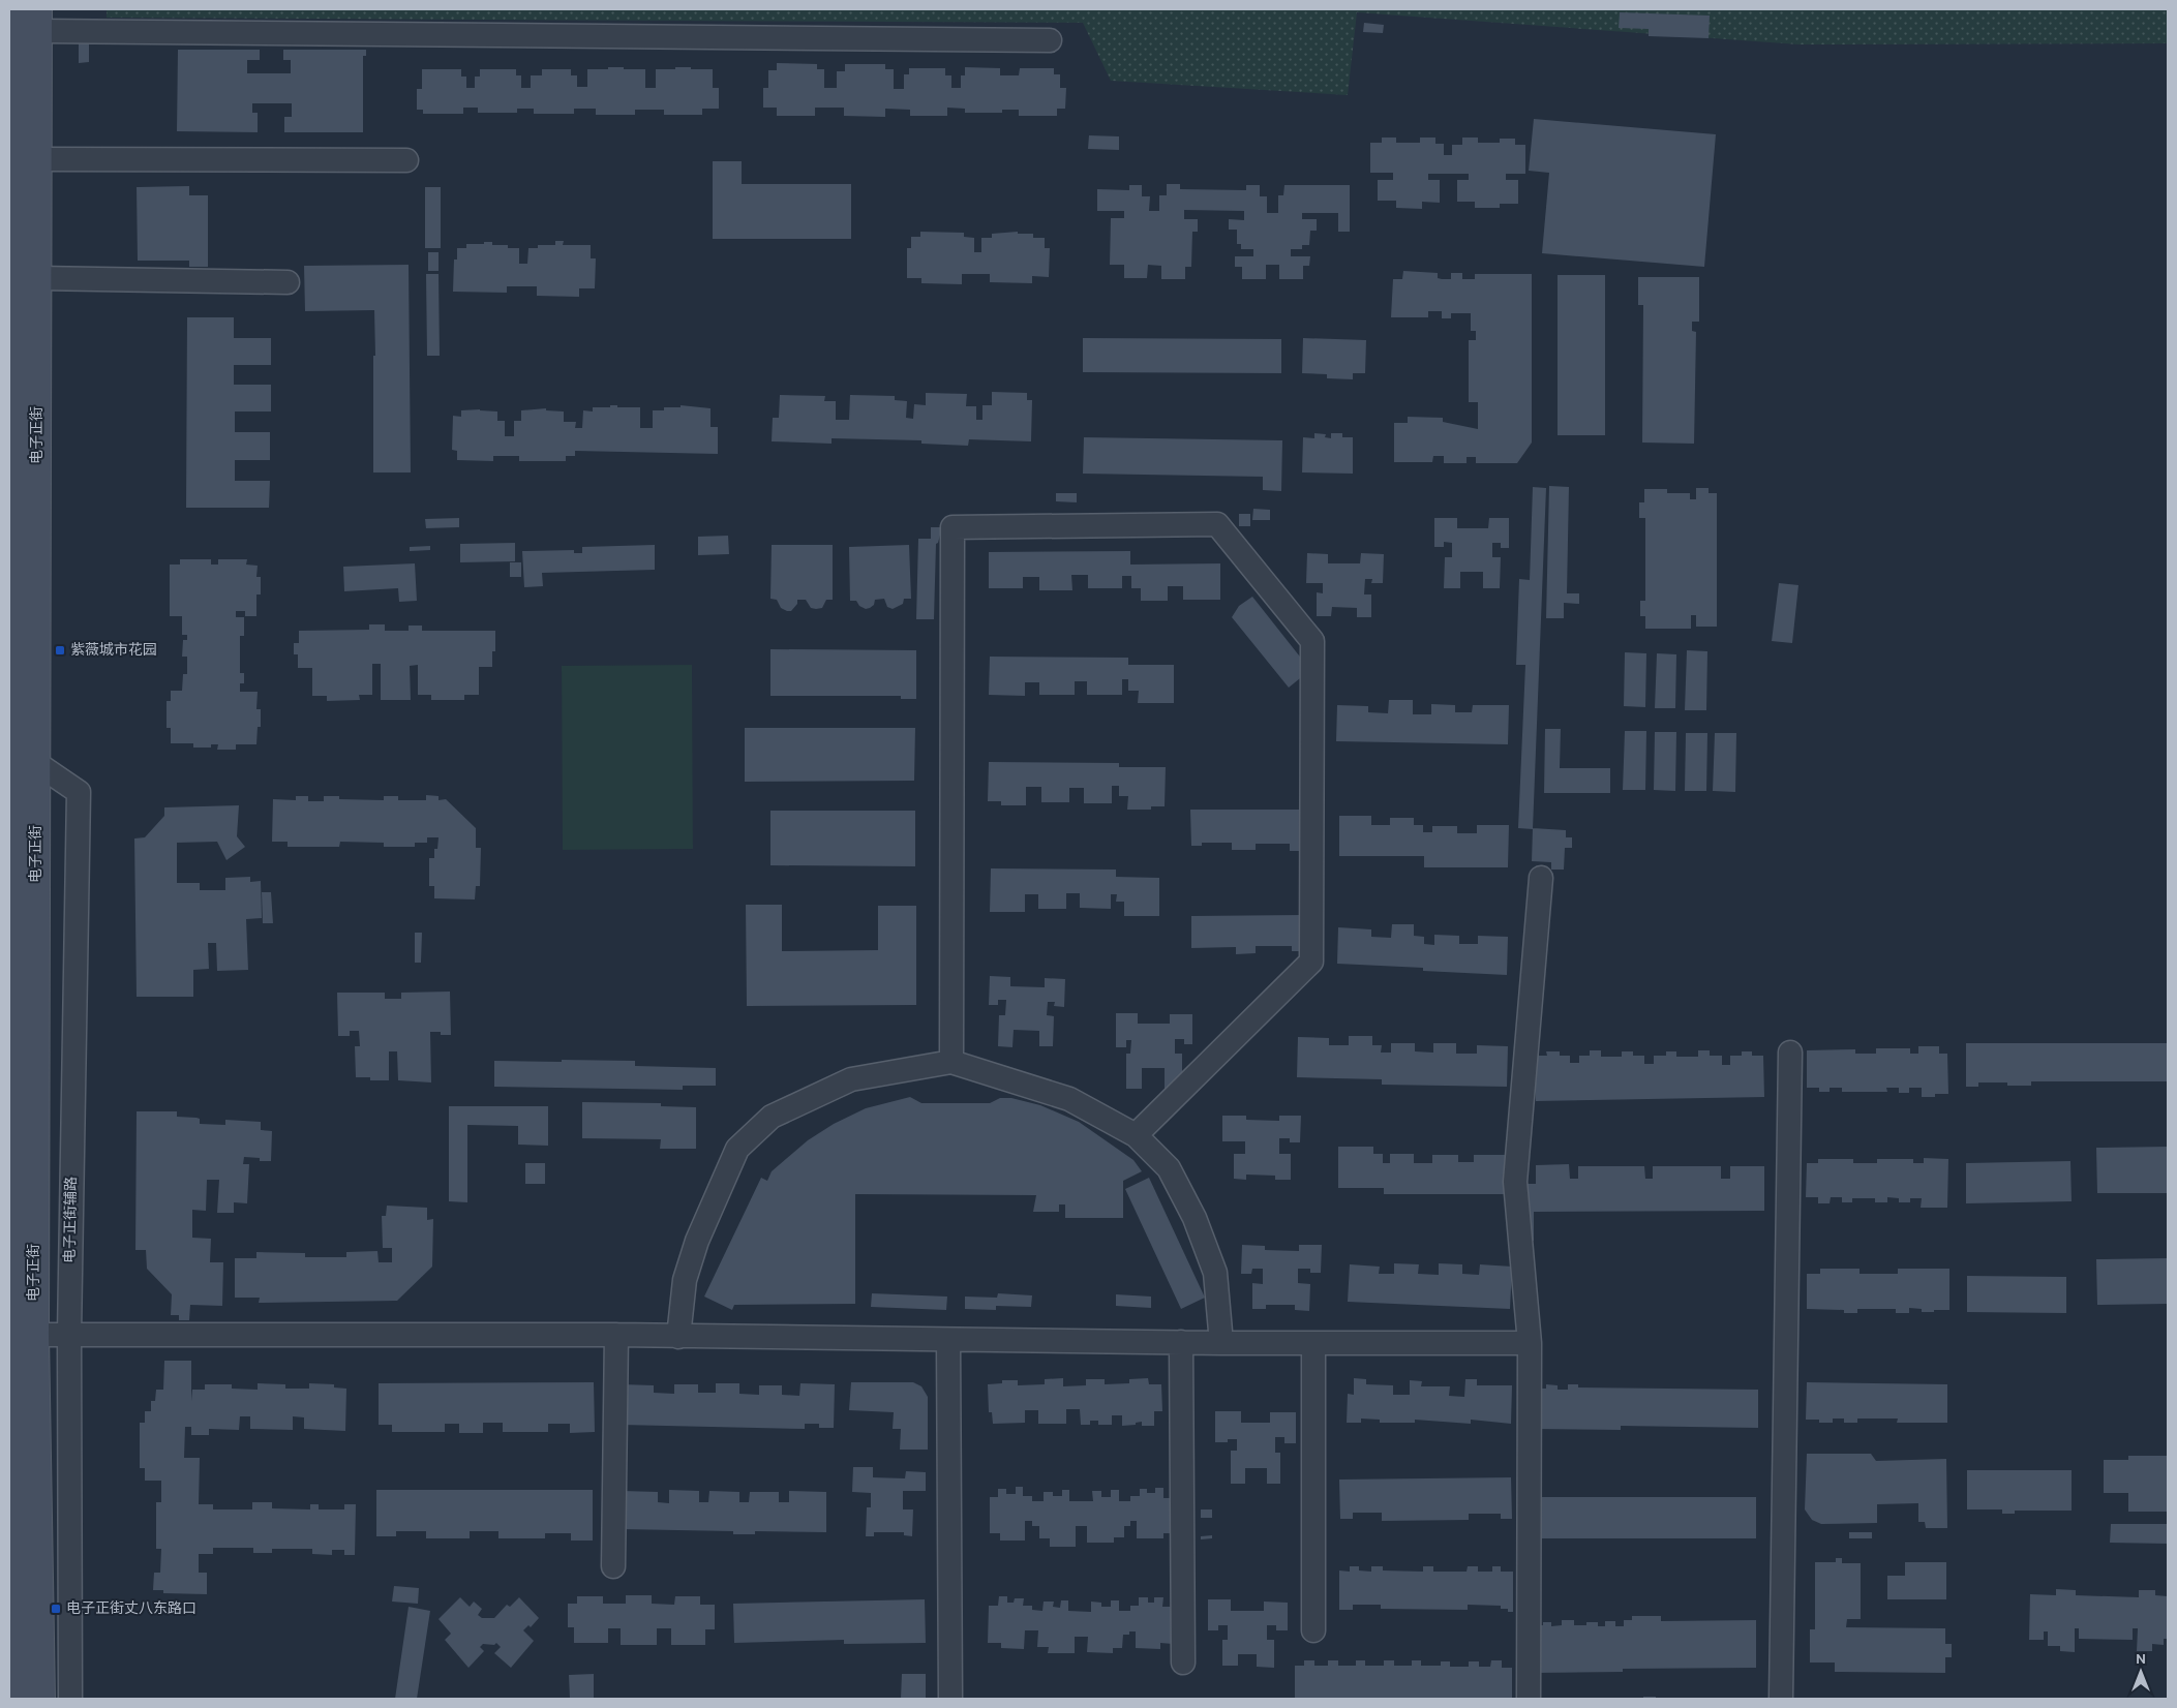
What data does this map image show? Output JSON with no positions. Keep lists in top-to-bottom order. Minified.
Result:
{"streets":{"main road":["电子正街"],"street":["电子正街辅路"]},"crossings":[["电子正街","电子正街辅路"]],"places":{"transit":["紫薇城市花园","电子正街丈八东路口"]},"north":"top"}
